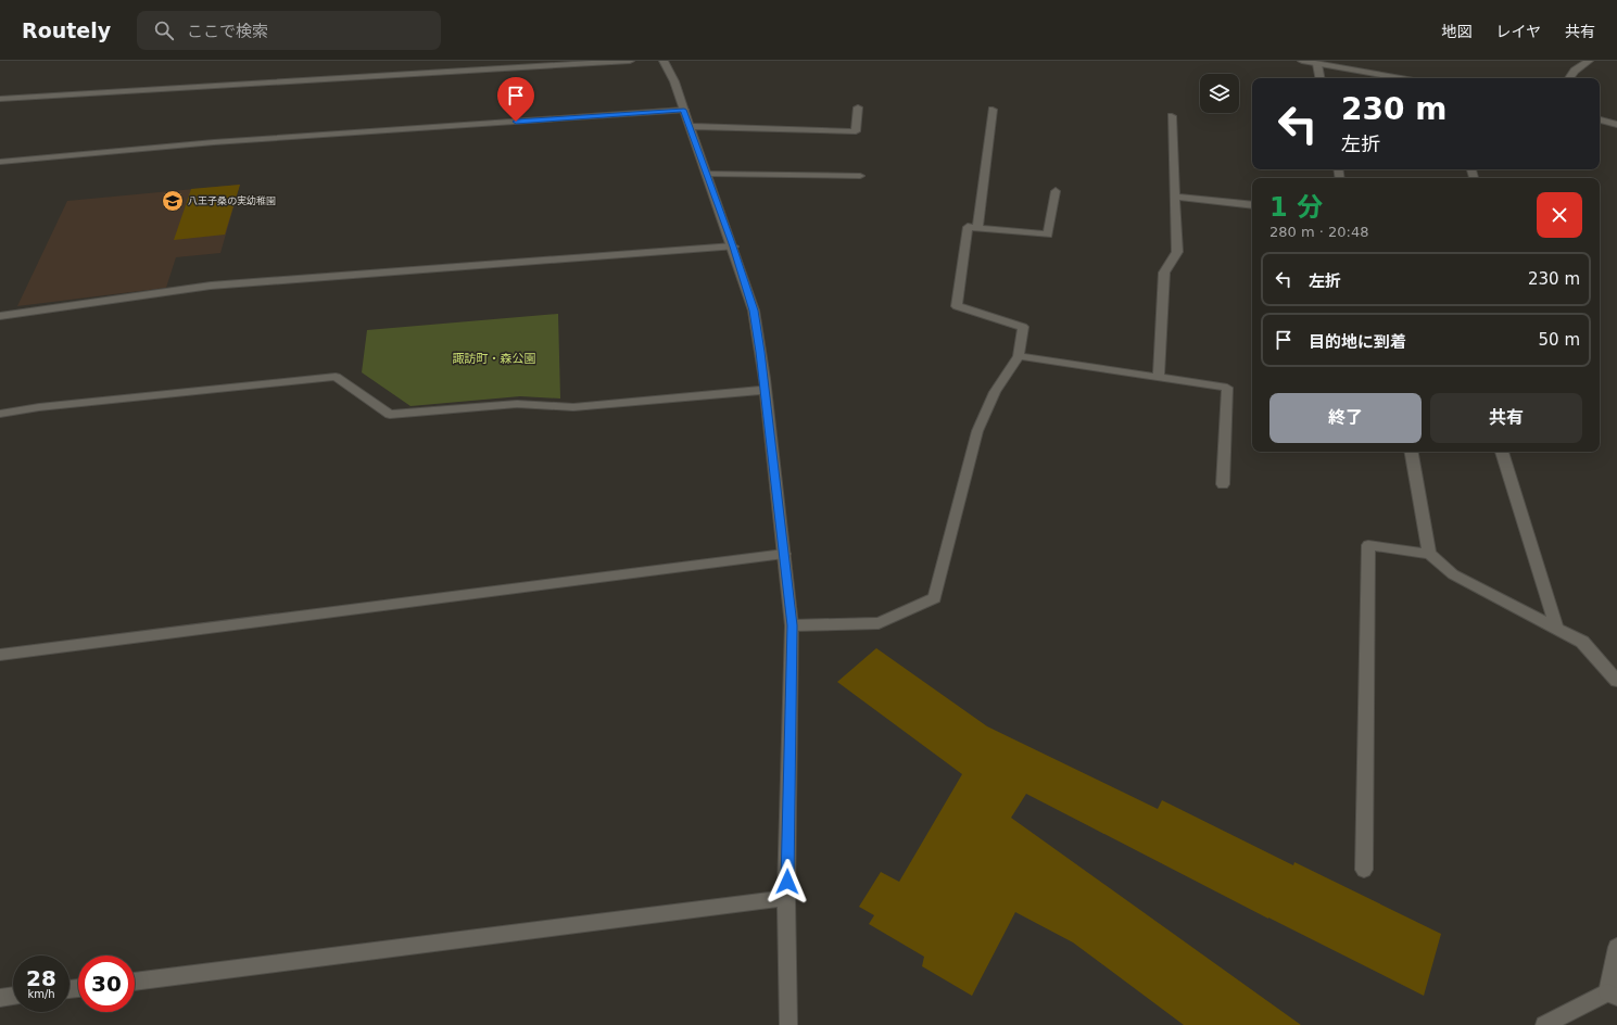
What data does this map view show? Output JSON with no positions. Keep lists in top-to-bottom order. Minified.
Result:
{"parks":["諏訪町・森公園"],"places":{"school or university":["八王子桑の実幼稚園"]},"page":{"header":"Routely","search":"ここで検索","nav":["地図","レイヤ","共有"],"turn":["230 m","左折"],"heading":["1 分","280 m · 20:48"],"list":[{"name":"左折","value":"230 m"},{"name":"目的地に到着","value":"50 m"}],"buttons":["終了","共有"],"speed":"28 km/h","limit":"30"}}
